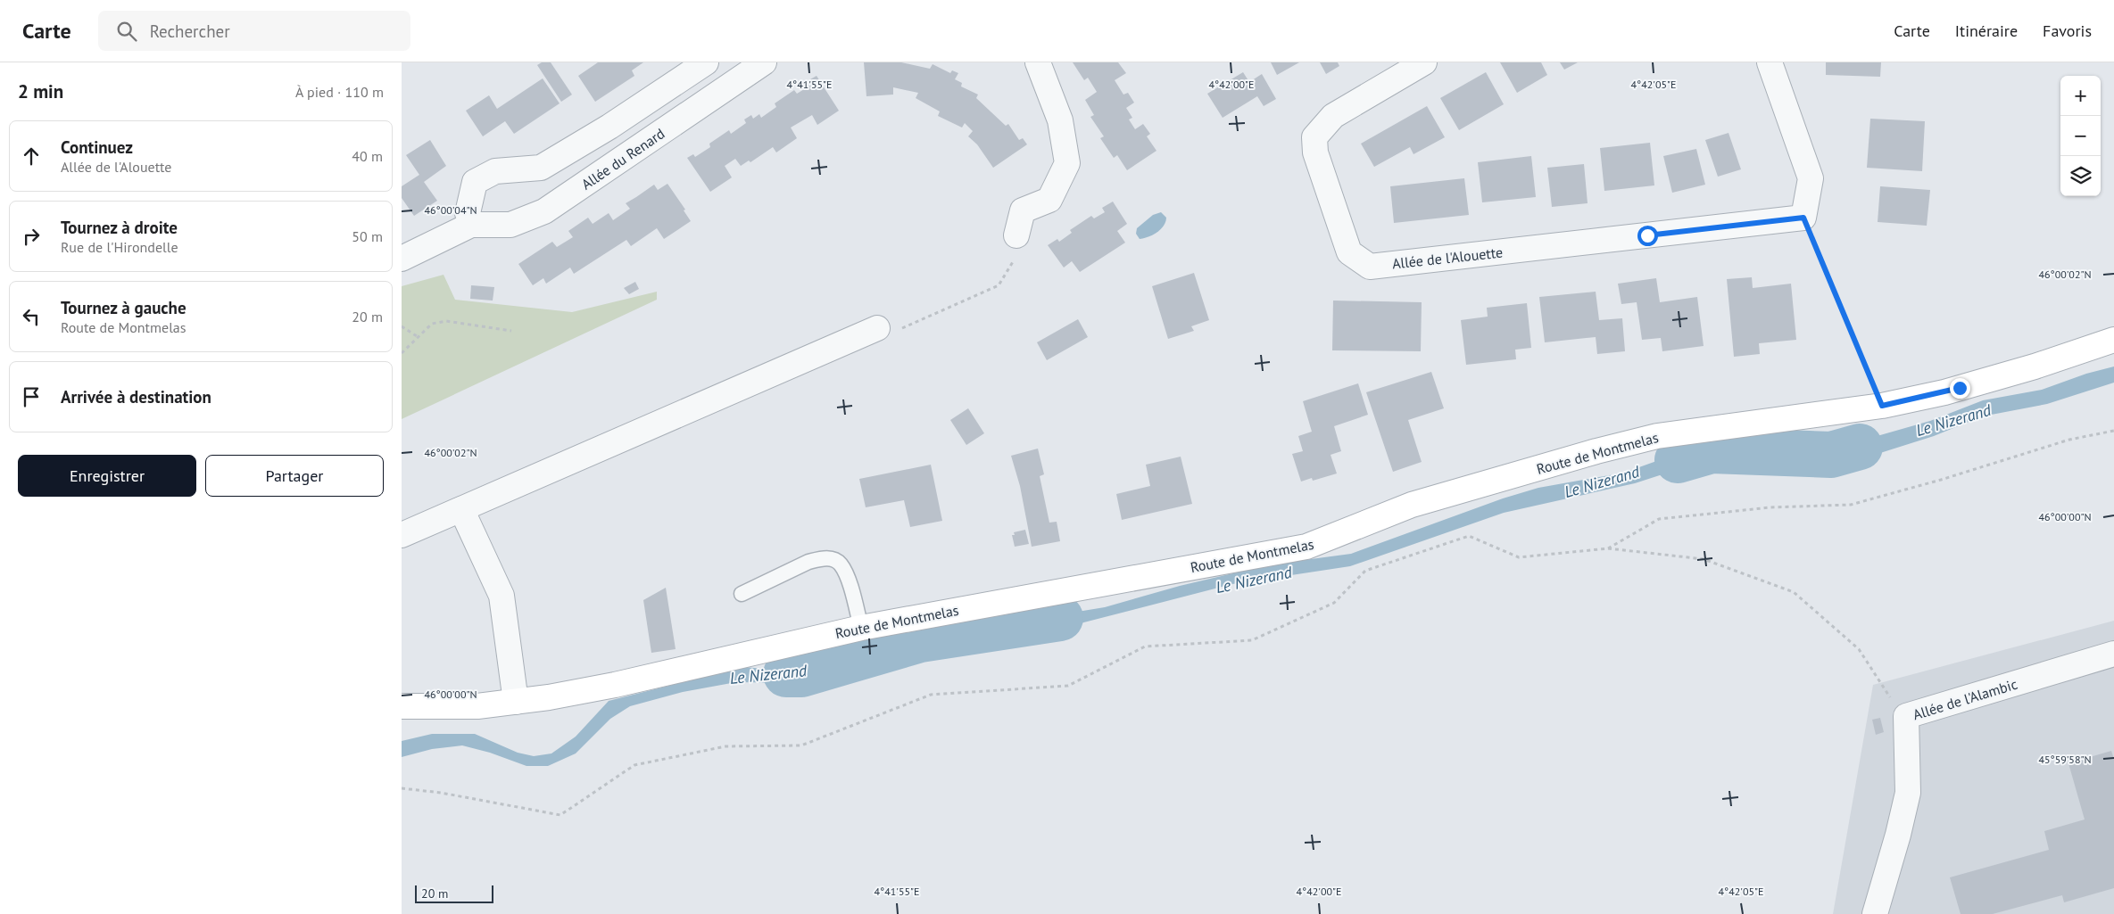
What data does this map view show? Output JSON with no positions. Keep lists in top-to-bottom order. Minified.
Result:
{"streets":{"street":["Allée du Renard","Allée de l'Alouette","Route de Montmelas","Allée de l'Alambic"]},"water":["Le Nizerand"],"scale_bar":"20 m","page":{"header":"Carte","search":"Rechercher","nav":["Carte","Itinéraire","Favoris"],"heading":["2 min","À pied · 110 m"],"map_buttons":["+","−"],"list":[["Continuez","Allée de l'Alouette","40 m"],["Tournez à droite","Rue de l'Hirondelle","50 m"],["Tournez à gauche","Route de Montmelas","20 m"],"Arrivée à destination"],"buttons":["Enregistrer","Partager"],"scale":"20 m"},"coordinates":["4°41'55\"E","4°42'00\"E","4°42'05\"E","46°00'04\"N","46°00'02\"N","46°00'00\"N","45°59'58\"N"]}
